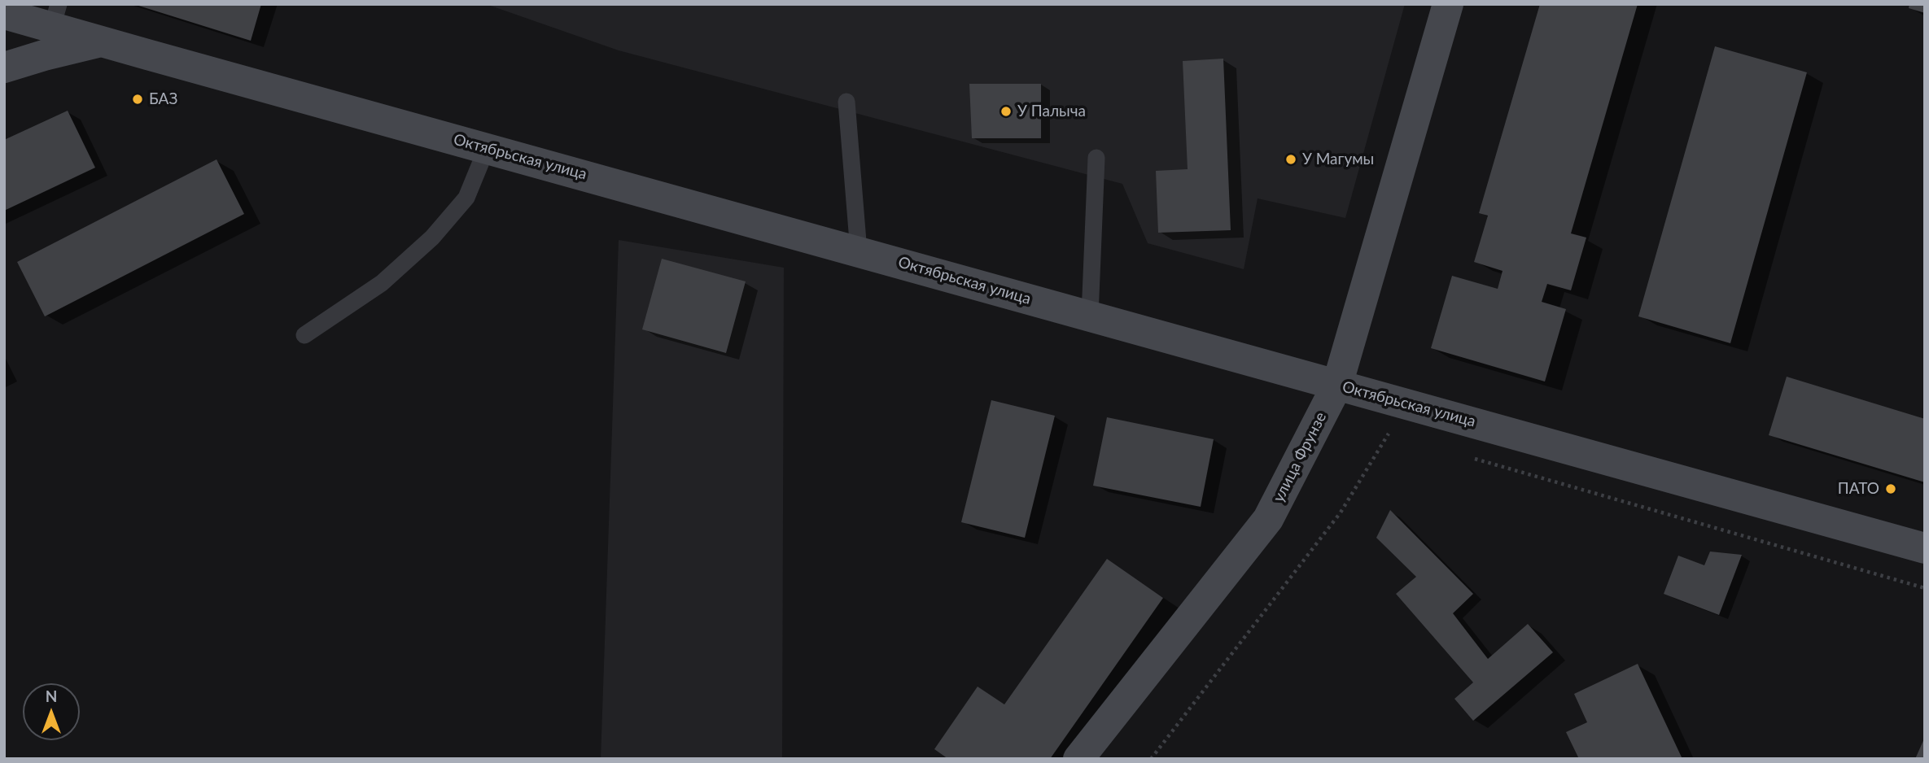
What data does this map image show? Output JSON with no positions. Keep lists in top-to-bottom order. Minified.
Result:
{"streets":{"main road":["Октябрьская улица","улица Фрунзе"]},"crossings":[["Октябрьская улица","улица Фрунзе"]],"places":["БАЗ","У Палыча","У Магумы","ПАТО"],"north":"top"}
